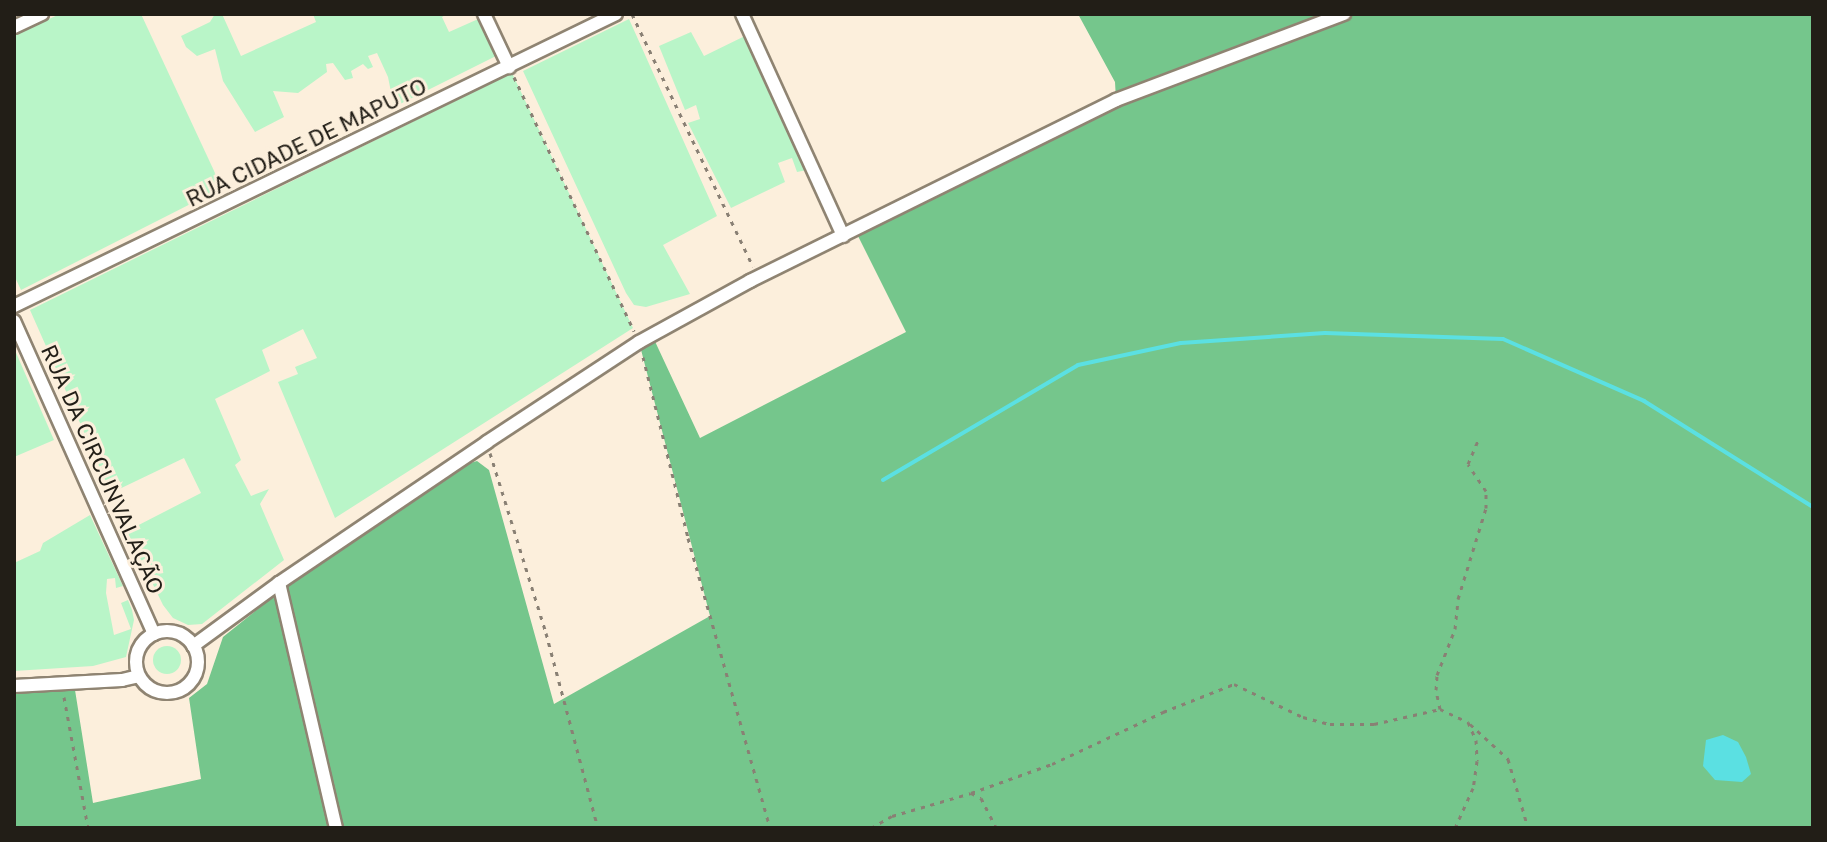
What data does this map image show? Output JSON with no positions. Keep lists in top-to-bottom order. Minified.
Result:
{"streets":{"street":["RUA CIDADE DE MAPUTO","RUA DA CIRCUNVALAÇÃO"]}}
